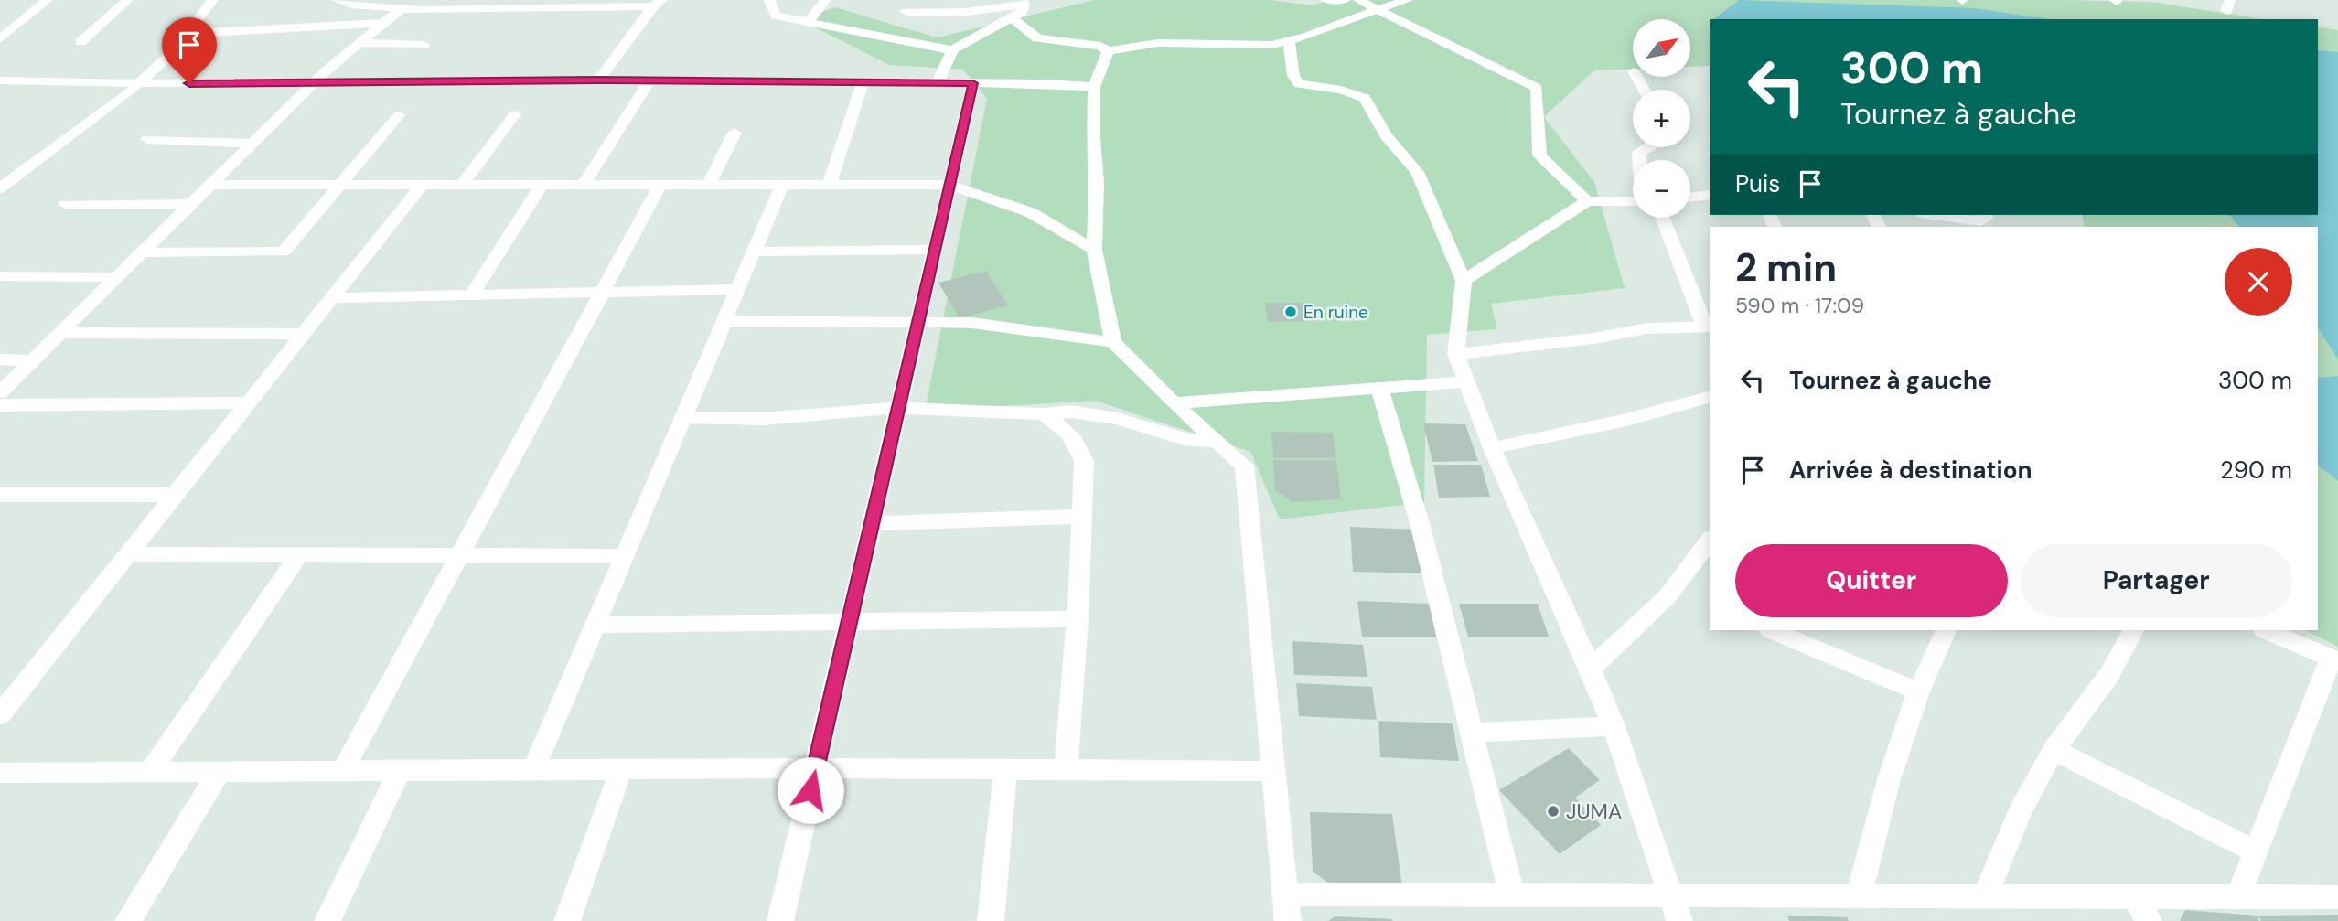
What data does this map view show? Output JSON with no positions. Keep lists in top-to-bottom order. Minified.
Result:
{"places":["En ruine","JUMA"],"north":"top right","page":{"map_buttons":["+","−"],"turn":["300 m","Tournez à gauche"],"then":"Puis","heading":["2 min","590 m · 17:09"],"list":[{"name":"Tournez à gauche","value":"300 m"},{"name":"Arrivée à destination","value":"290 m"}],"buttons":["Quitter","Partager"]}}
